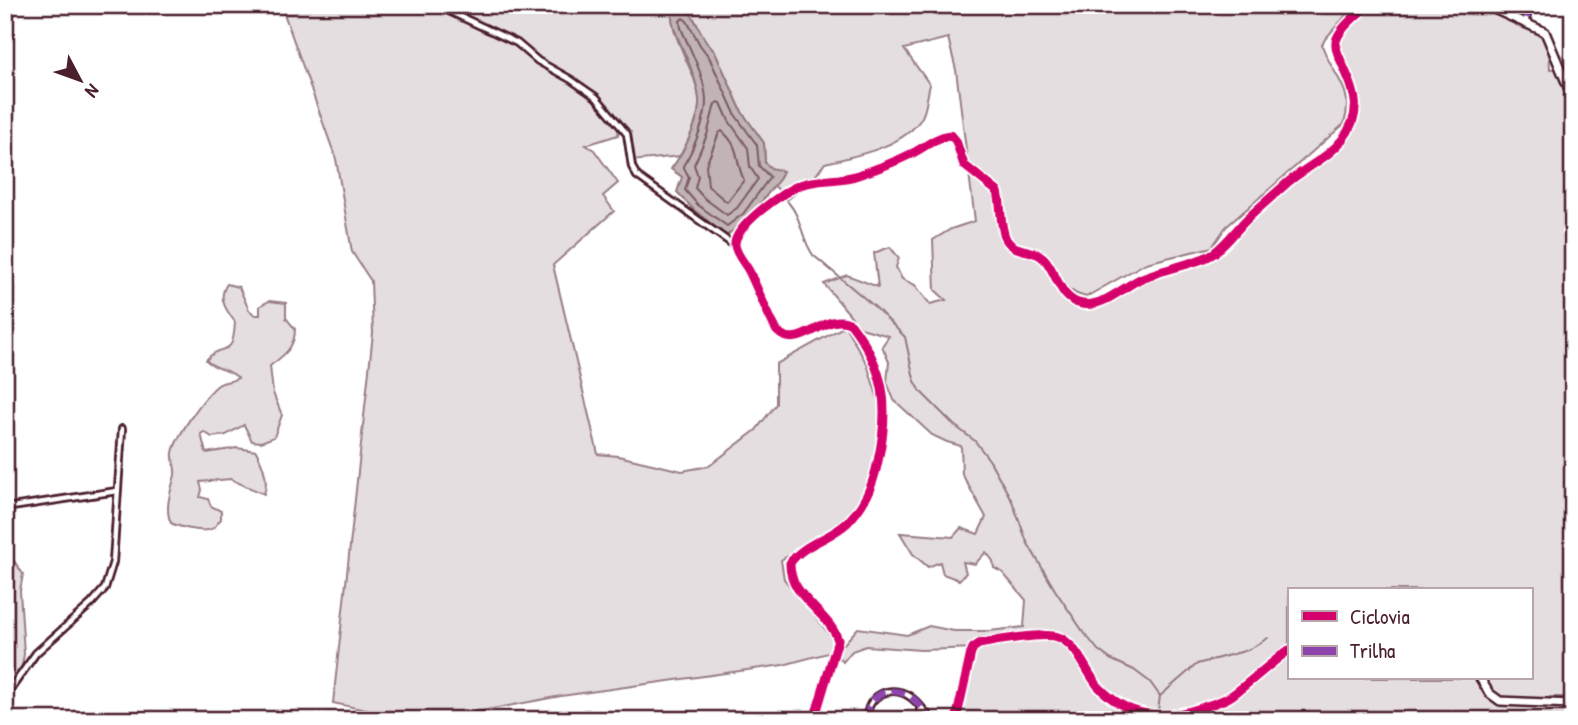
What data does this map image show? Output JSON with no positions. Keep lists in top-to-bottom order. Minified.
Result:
{"legend":["Ciclovia","Trilha"],"north":"bottom right"}
